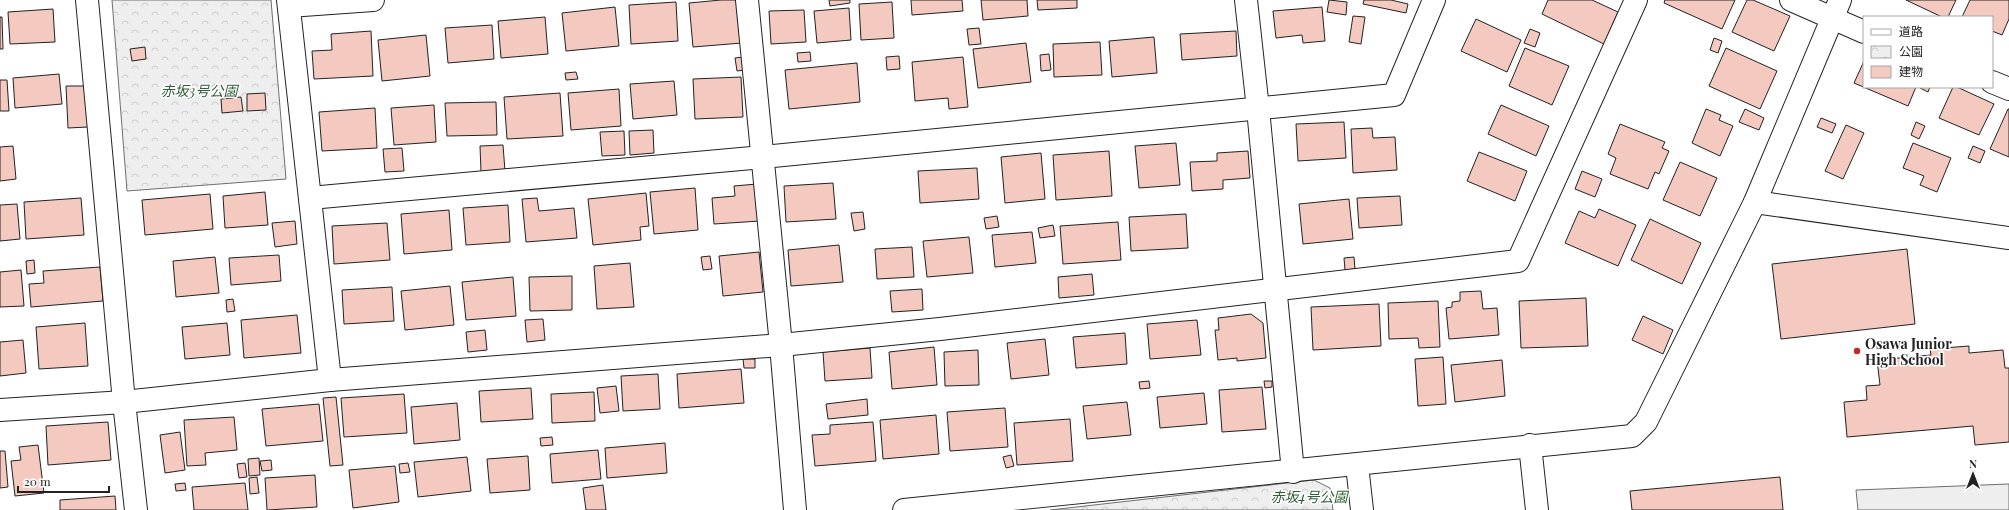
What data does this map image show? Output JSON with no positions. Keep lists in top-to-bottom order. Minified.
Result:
{"parks":["赤坂3号公園","赤坂4号公園"],"places":["Osawa Junior High School"],"legend":["道路","公園","建物"],"scale_bar":"20 m","north":"top"}
